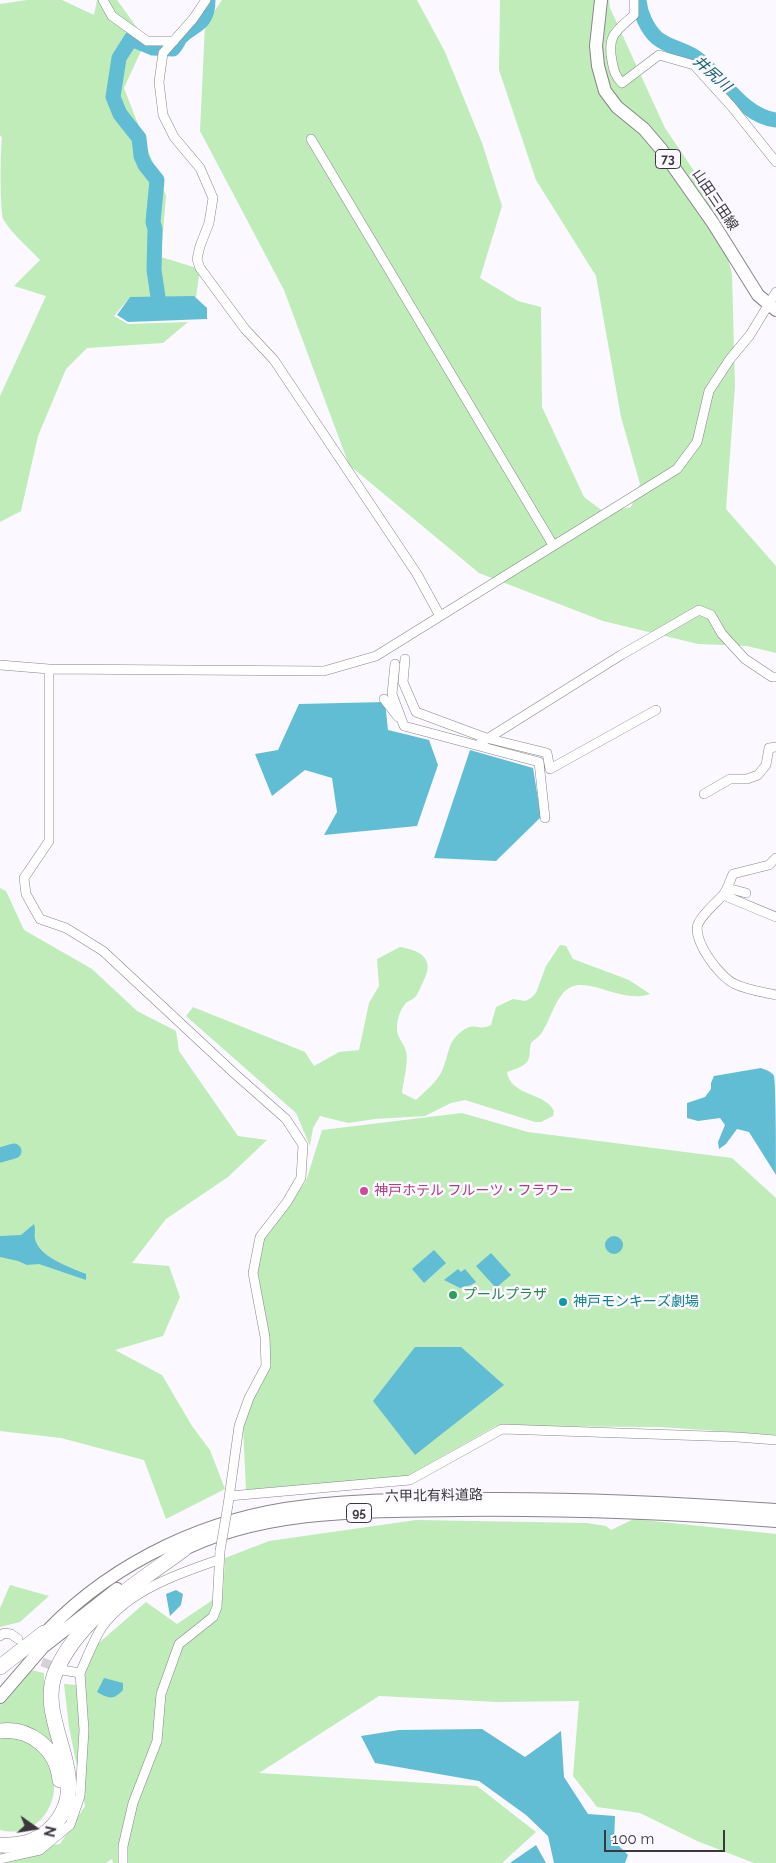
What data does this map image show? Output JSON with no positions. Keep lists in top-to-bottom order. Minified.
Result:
{"streets":{"main road":["73","山田三田線","六甲北有料道路","95"]},"water":["井尻川"],"places":["神戸ホテル フルーツ・フラワー","プールプラザ","神戸モンキーズ劇場"],"scale_bar":"100 m","north":"right"}
